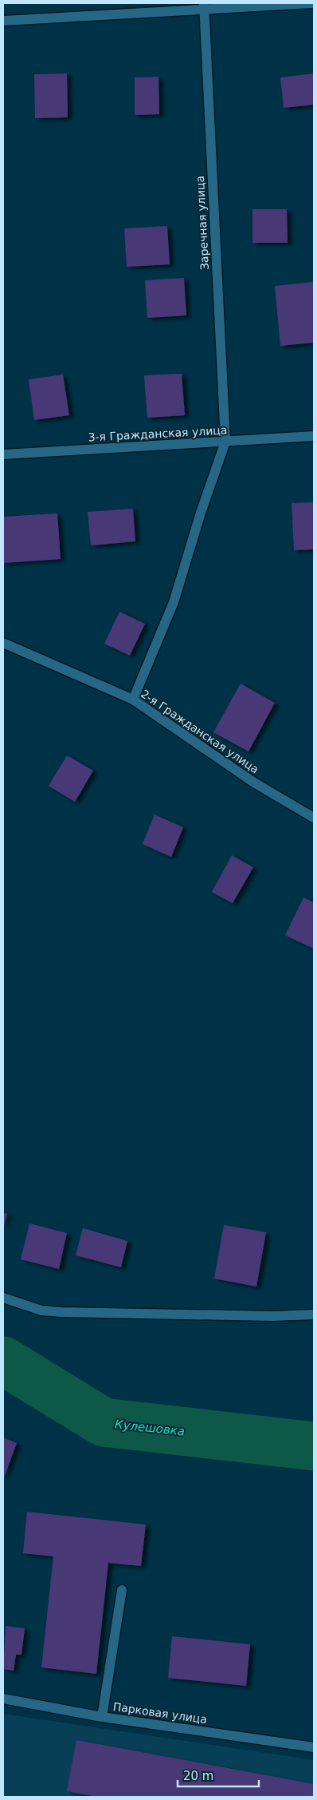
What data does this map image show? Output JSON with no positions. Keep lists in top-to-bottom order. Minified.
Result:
{"streets":{"street":["Заречная улица","3-я Гражданская улица","2-я Гражданская улица","Парковая улица"]},"crossings":[["Заречная улица","3-я Гражданская улица"]],"water":["Кулешовка"],"scale_bar":"20 m"}
